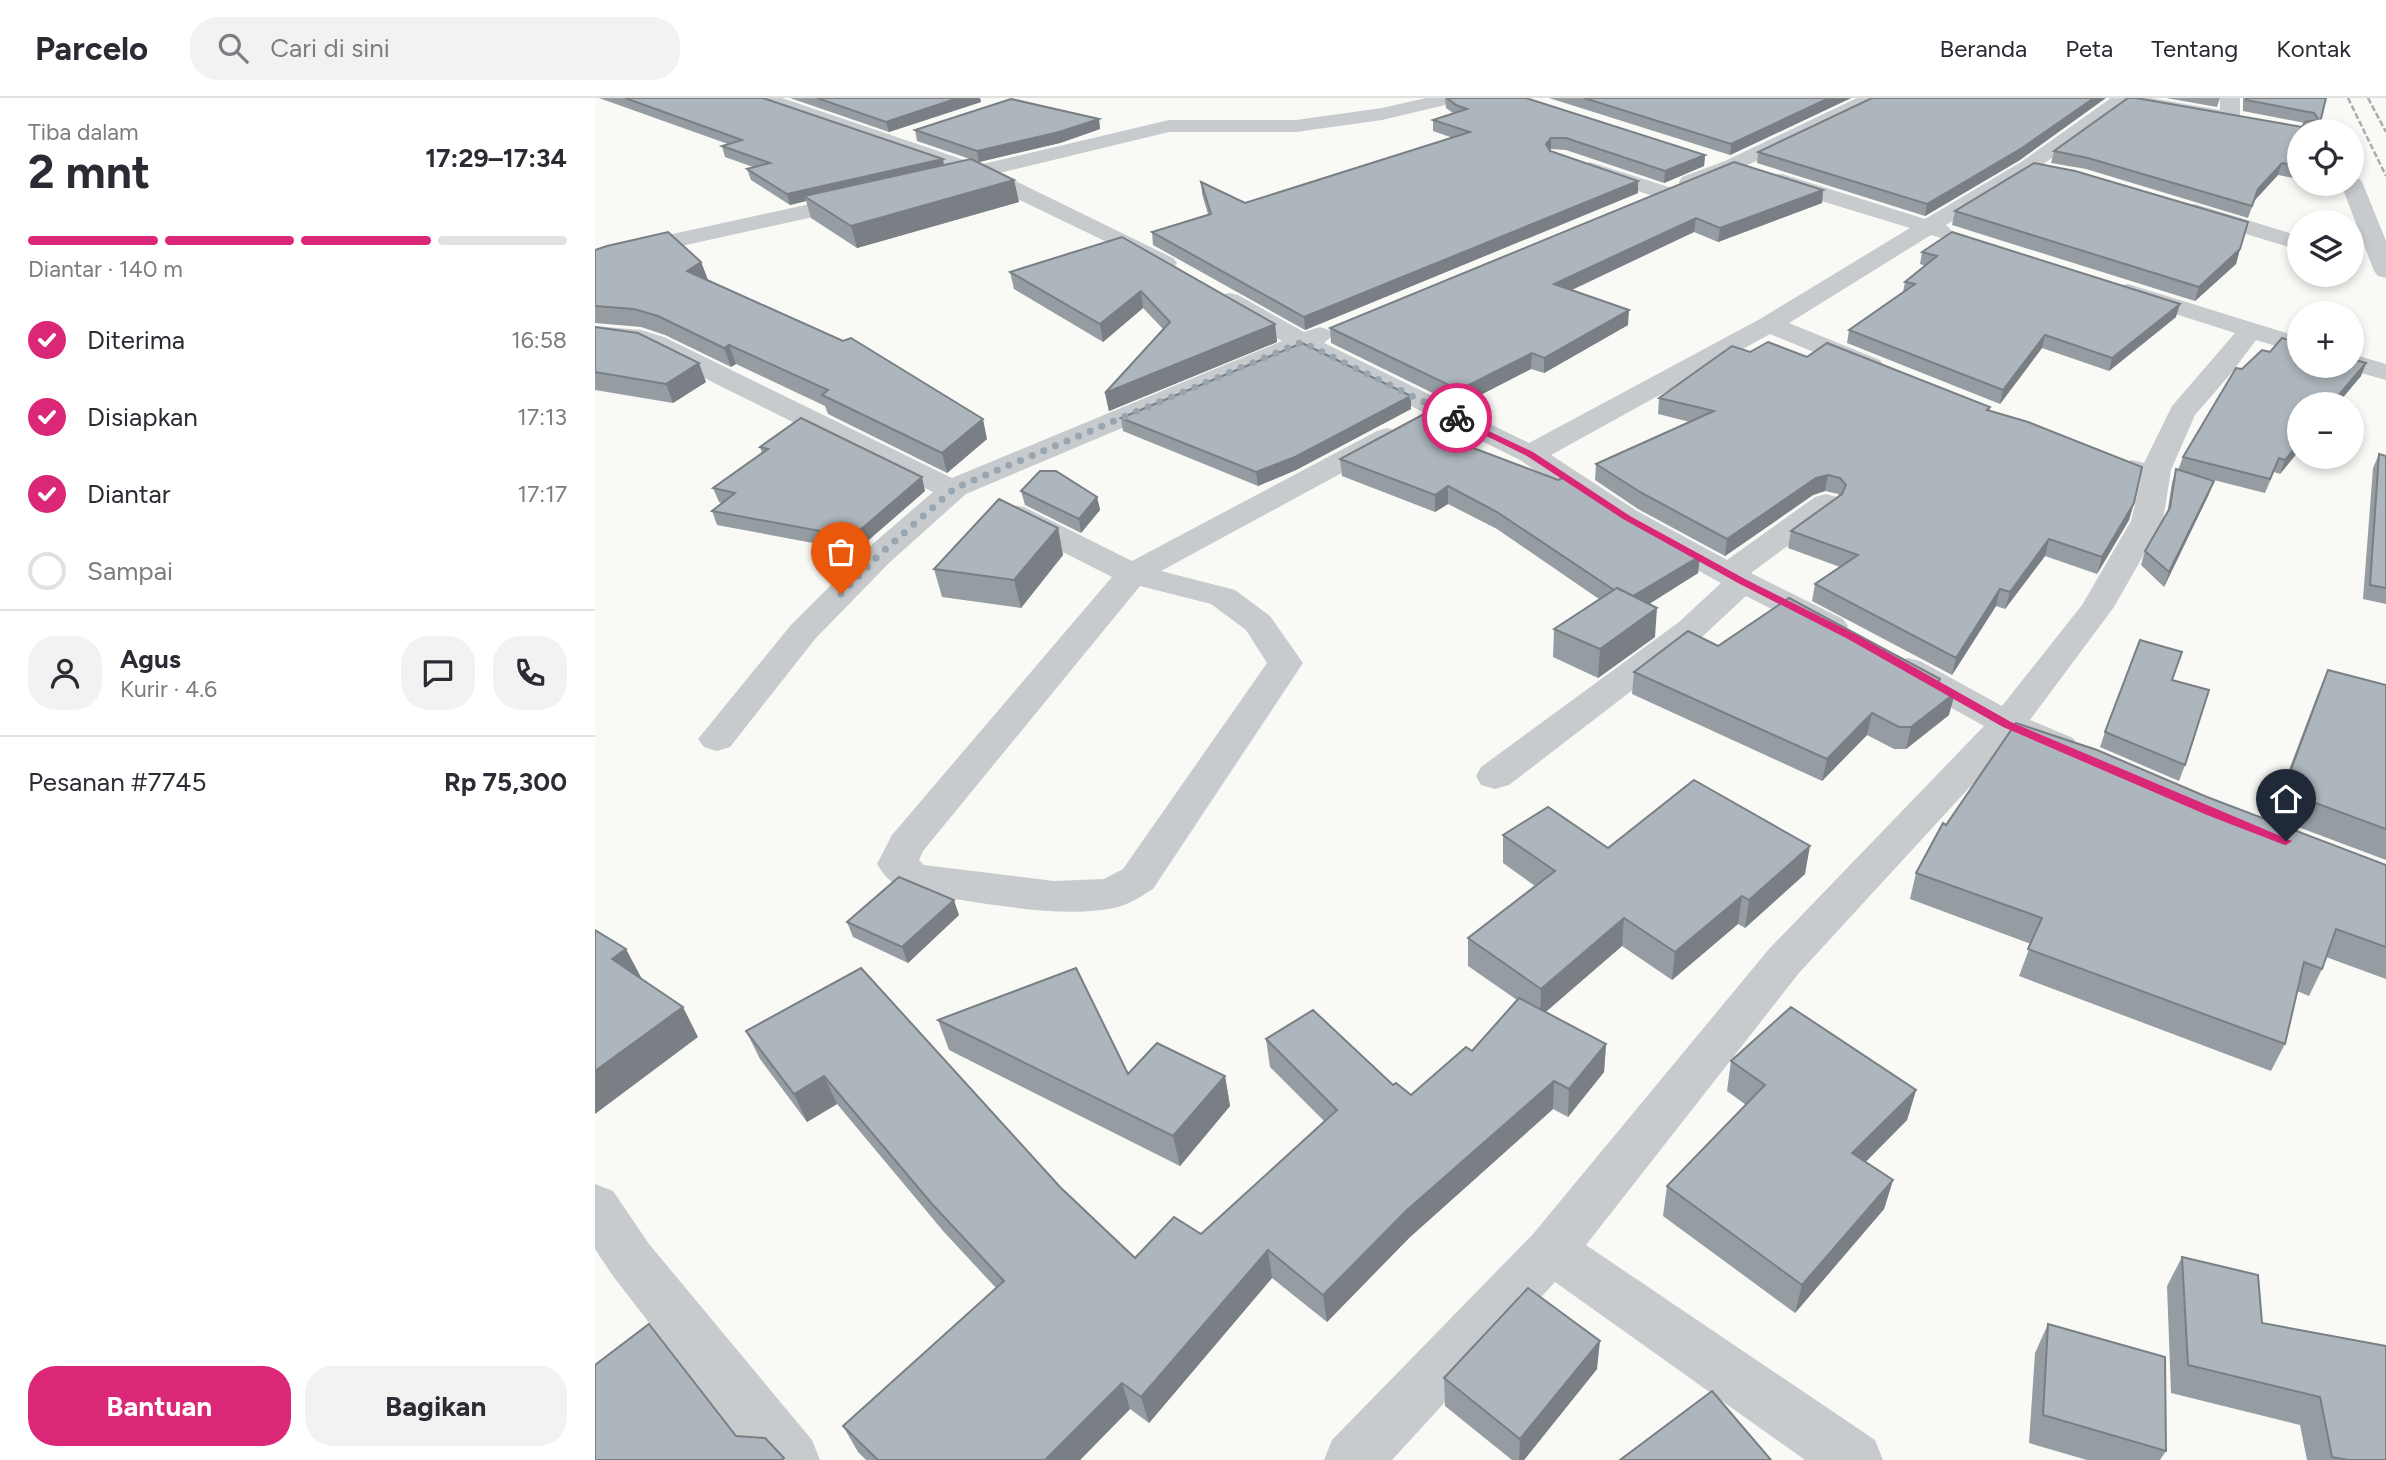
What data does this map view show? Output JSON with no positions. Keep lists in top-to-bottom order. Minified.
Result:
{"page":{"header":"Parcelo","search":"Cari di sini","nav":["Beranda","Peta","Tentang","Kontak"],"heading":["2 mnt","Tiba dalam","17:29–17:34"],"panel":["Agus","Kurir · 4.6","Pesanan #7745","Rp 75,300"],"map_buttons":["+","−"],"bar":"Diantar · 140 m","list":[["Diterima","16:58"],["Disiapkan","17:13"],["Diantar","17:17"],"Sampai"],"buttons":["Bantuan","Bagikan"]}}
